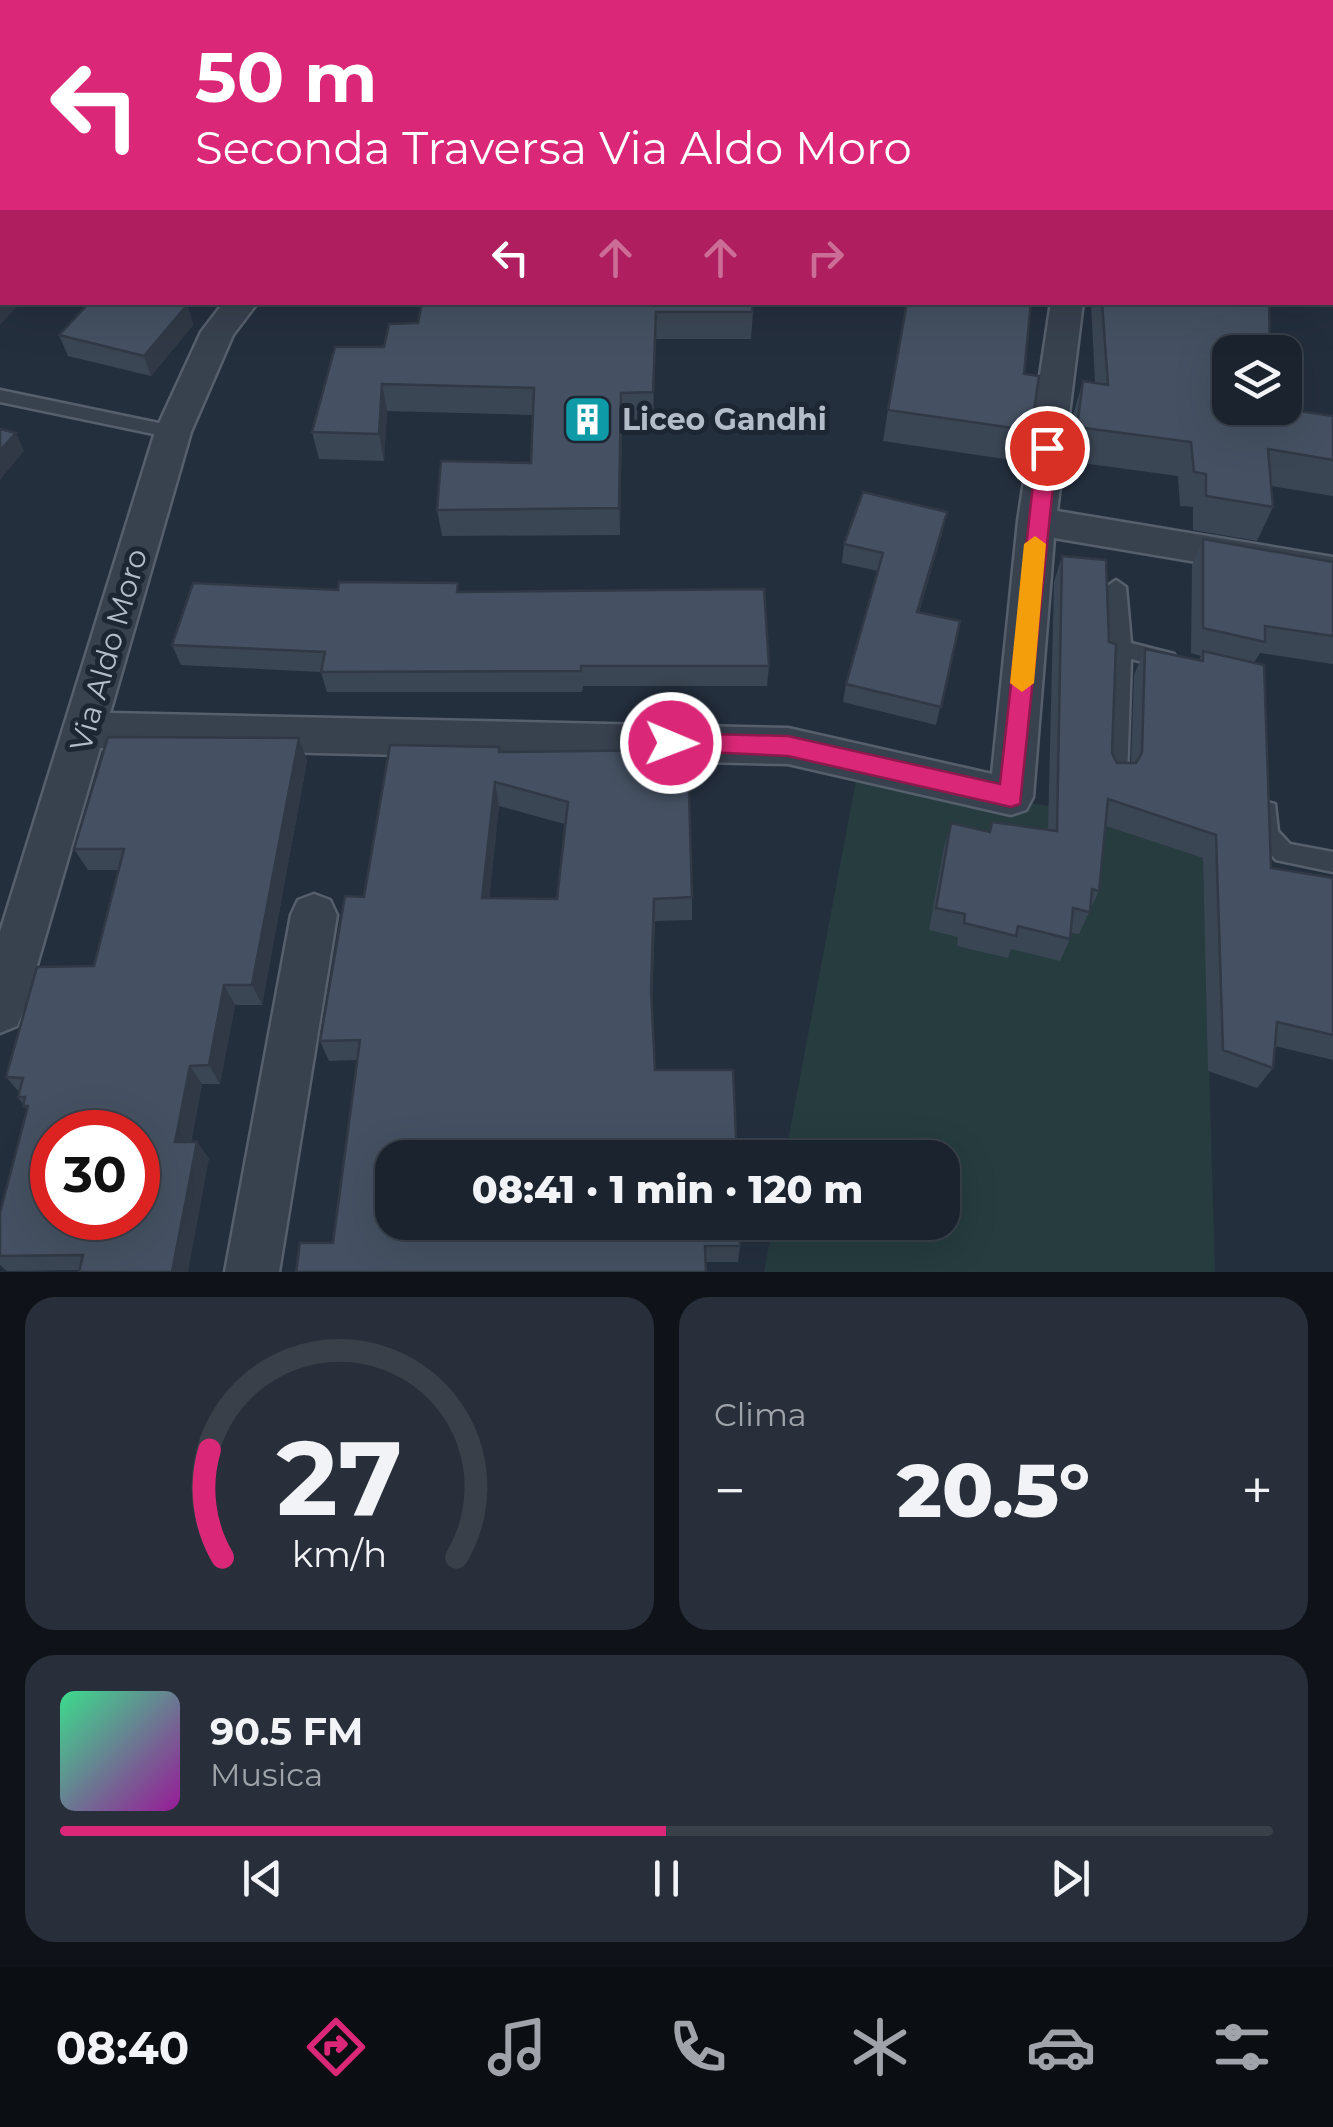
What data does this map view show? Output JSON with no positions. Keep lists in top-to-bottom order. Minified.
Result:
{"streets":{"street":["Via Aldo Moro"]},"places":{"building":["Liceo Gandhi"]},"page":{"turn":["50 m","Seconda Traversa Via Aldo Moro"],"limit":"30","trip":"08:41 · 1 min · 120 m","tile":"Clima","heat":["−","20.5°","+"],"song":["90.5 FM","Musica"],"tabs":"08:40","gauge":["27","km/h"]}}
